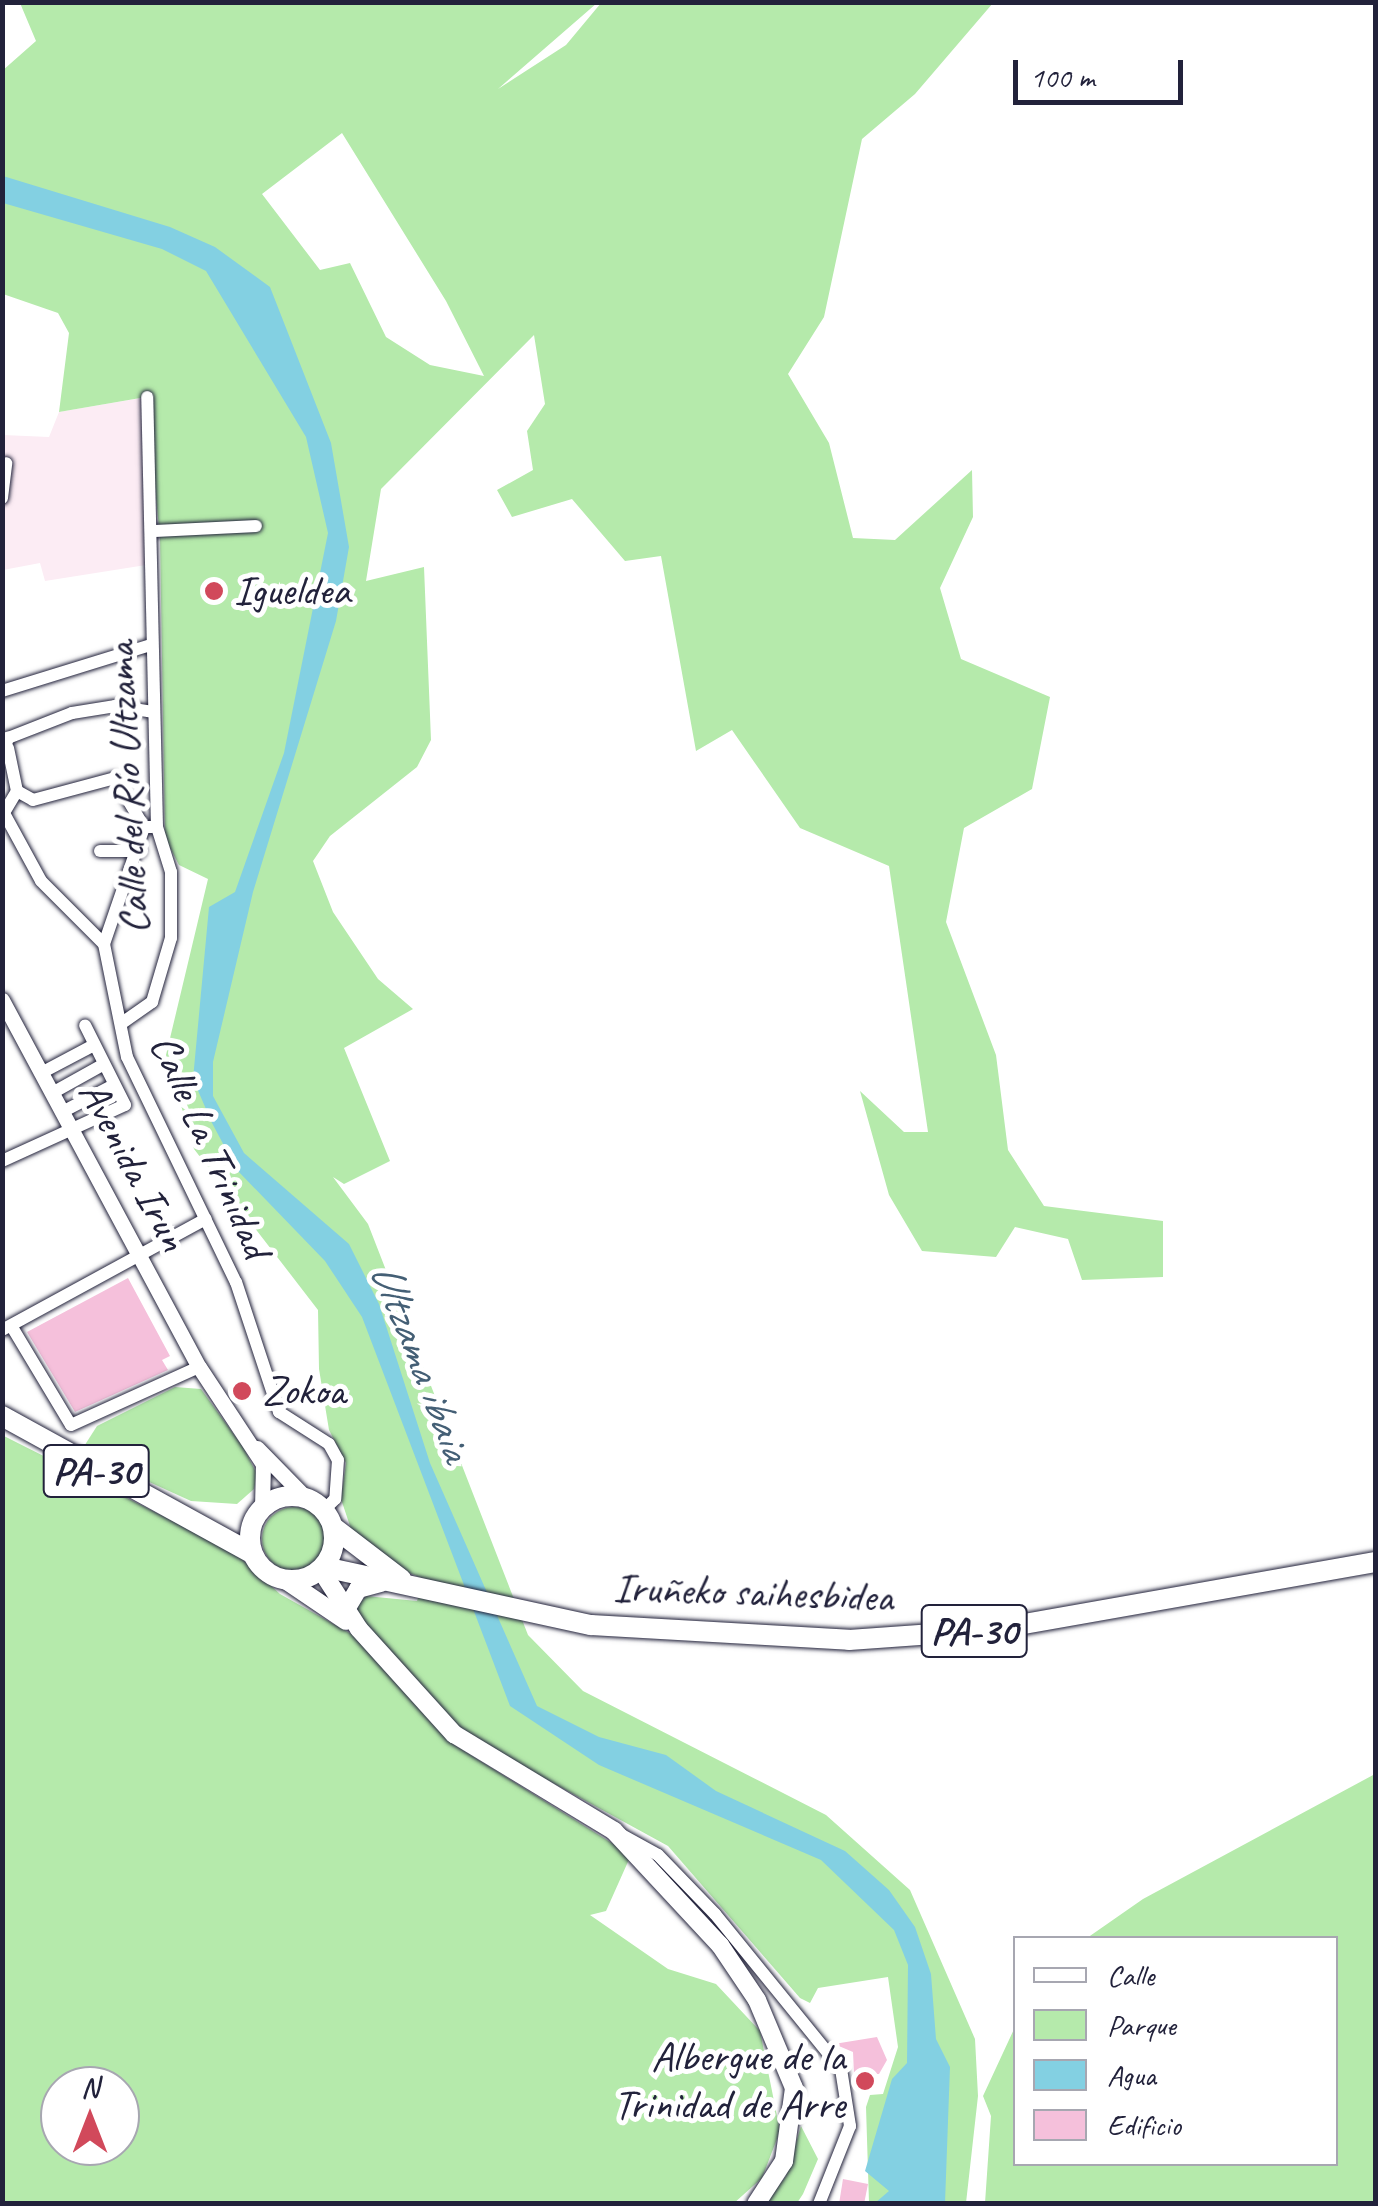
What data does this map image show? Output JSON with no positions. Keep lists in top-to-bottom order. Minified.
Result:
{"streets":{"highway":["PA-30","Iruñeko saihesbidea"],"street":["Calle del Río Ultzama","Calle La Trinidad","Avenida Irun"]},"crossings":[["Calle del Río Ultzama","Calle La Trinidad"],["Calle La Trinidad","PA-30"],["Calle La Trinidad","Iruñeko saihesbidea"],["PA-30","Iruñeko saihesbidea"]],"water":["Ultzama ibaia"],"places":["Igueldea","Zokoa","Albergue de la Trinidad de Arre"],"legend":["Calle","Parque","Agua","Edificio"],"scale_bar":"100 m","north":"top"}
